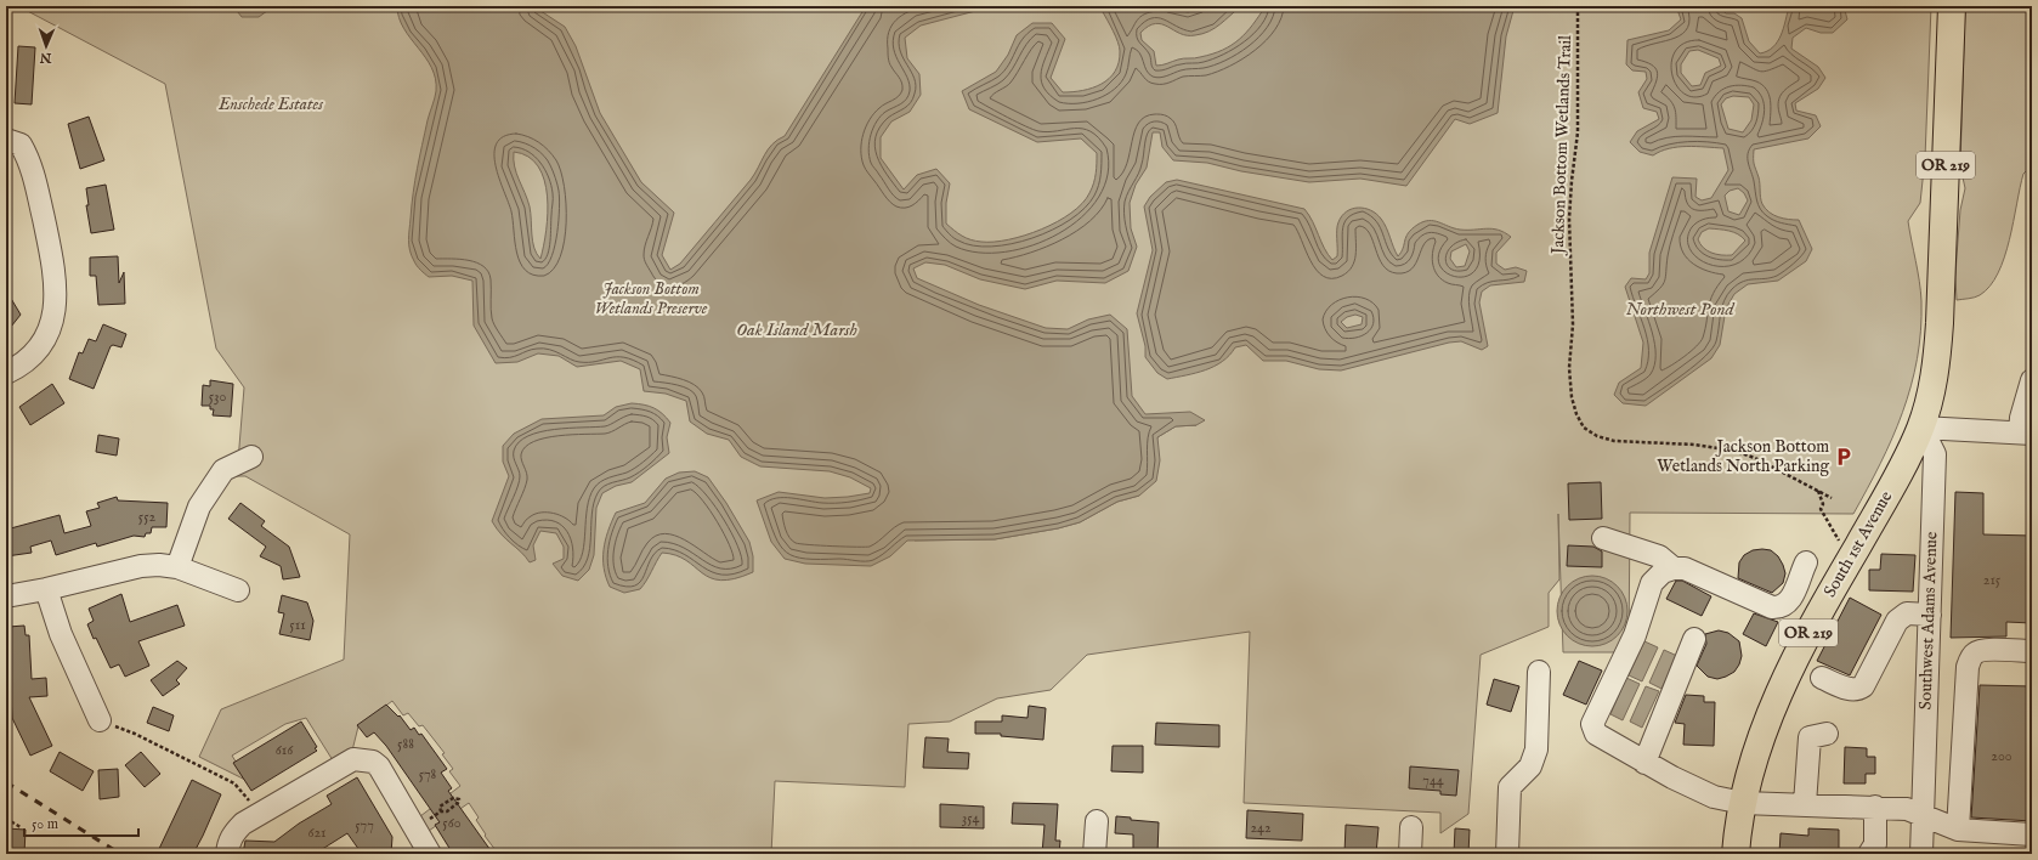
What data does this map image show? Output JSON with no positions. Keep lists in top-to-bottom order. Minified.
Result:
{"streets":{"main road":["OR 219","South 1st Avenue"],"street":["Southwest Adams Avenue"],"path":["Jackson Bottom Wetlands Trail"]},"crossings":[["OR 219","South 1st Avenue"],["OR 219","Southwest Adams Avenue"],["South 1st Avenue","Southwest Adams Avenue"]],"water":["Northwest Pond","Oak Island Marsh"],"parks":["Enschede Estates","Jackson Bottom Wetlands Preserve"],"places":{"parking":["Jackson Bottom Wetlands North Parking"]},"house_numbers":["530","552","215","511","588","616","200","578","744","354","560","577","242","621"],"scale_bar":"50 m","north":"bottom"}
